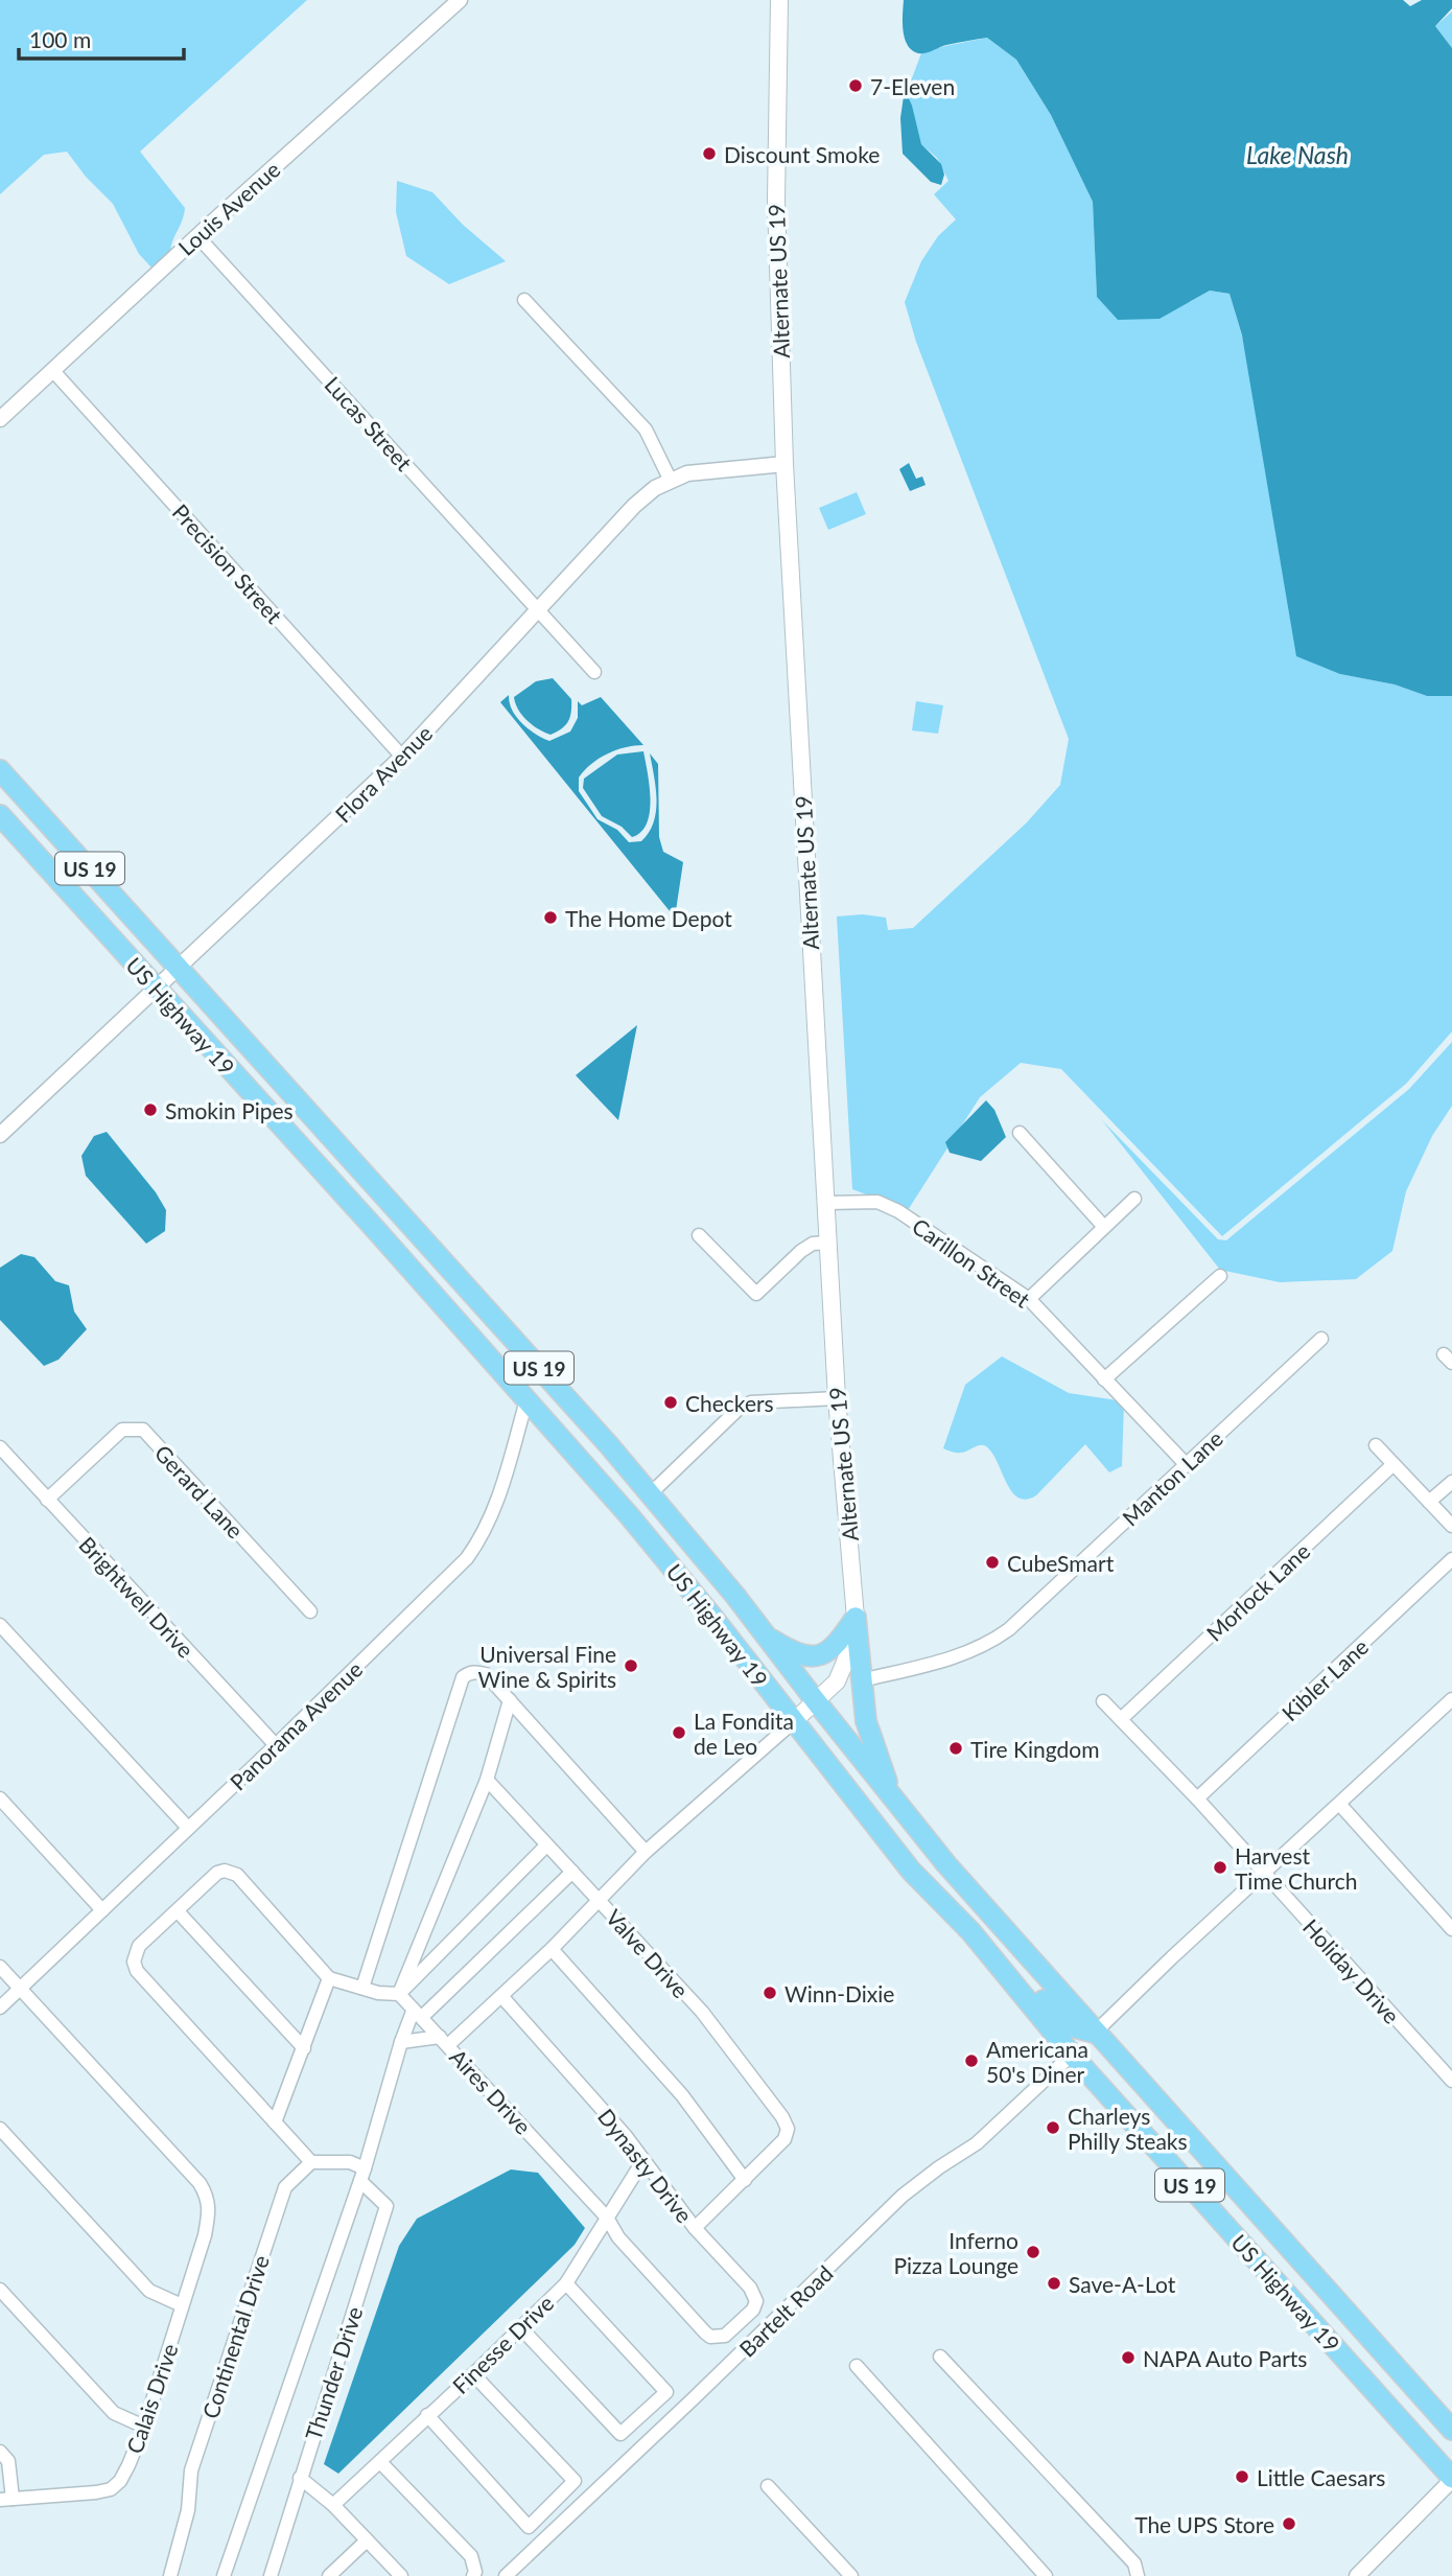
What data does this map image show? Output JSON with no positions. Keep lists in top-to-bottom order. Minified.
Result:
{"streets":{"highway":["US 19","US Highway 19"],"main road":["Alternate US 19"],"street":["Louis Avenue","Lucas Street","Precision Street","Flora Avenue","Carillon Street","Manton Lane","Gerard Lane","Morlock Lane","Brightwell Drive","Kibler Lane","Panorama Avenue","Valve Drive","Holiday Drive","Aires Drive","Dynasty Drive","Bartelt Road","Continental Drive","Finesse Drive","Thunder Drive","Calais Drive"]},"crossings":[["Louis Avenue","Lucas Street"],["Louis Avenue","Precision Street"],["Alternate US 19","Flora Avenue"],["Alternate US 19","US Highway 19"],["Alternate US 19","Carillon Street"],["Lucas Street","Flora Avenue"],["Precision Street","Flora Avenue"],["Flora Avenue","US Highway 19"],["US Highway 19","Panorama Avenue"],["US Highway 19","Bartelt Road"],["Carillon Street","Manton Lane"],["Gerard Lane","Brightwell Drive"],["Morlock Lane","Holiday Drive"],["Brightwell Drive","Panorama Avenue"],["Kibler Lane","Holiday Drive"],["Panorama Avenue","Calais Drive"],["Aires Drive","Dynasty Drive"],["Aires Drive","Finesse Drive"],["Dynasty Drive","Finesse Drive"]],"water":["Lake Nash"],"places":["7-Eleven","Discount Smoke","The Home Depot","Smokin Pipes","Checkers","CubeSmart","Universal Fine Wine & Spirits","La Fondita de Leo","Tire Kingdom","Harvest Time Church","Winn-Dixie","Americana 50's Diner","Charleys Philly Steaks","Inferno Pizza Lounge","Save-A-Lot","NAPA Auto Parts","Little Caesars","The UPS Store"],"scale_bar":"100 m"}
